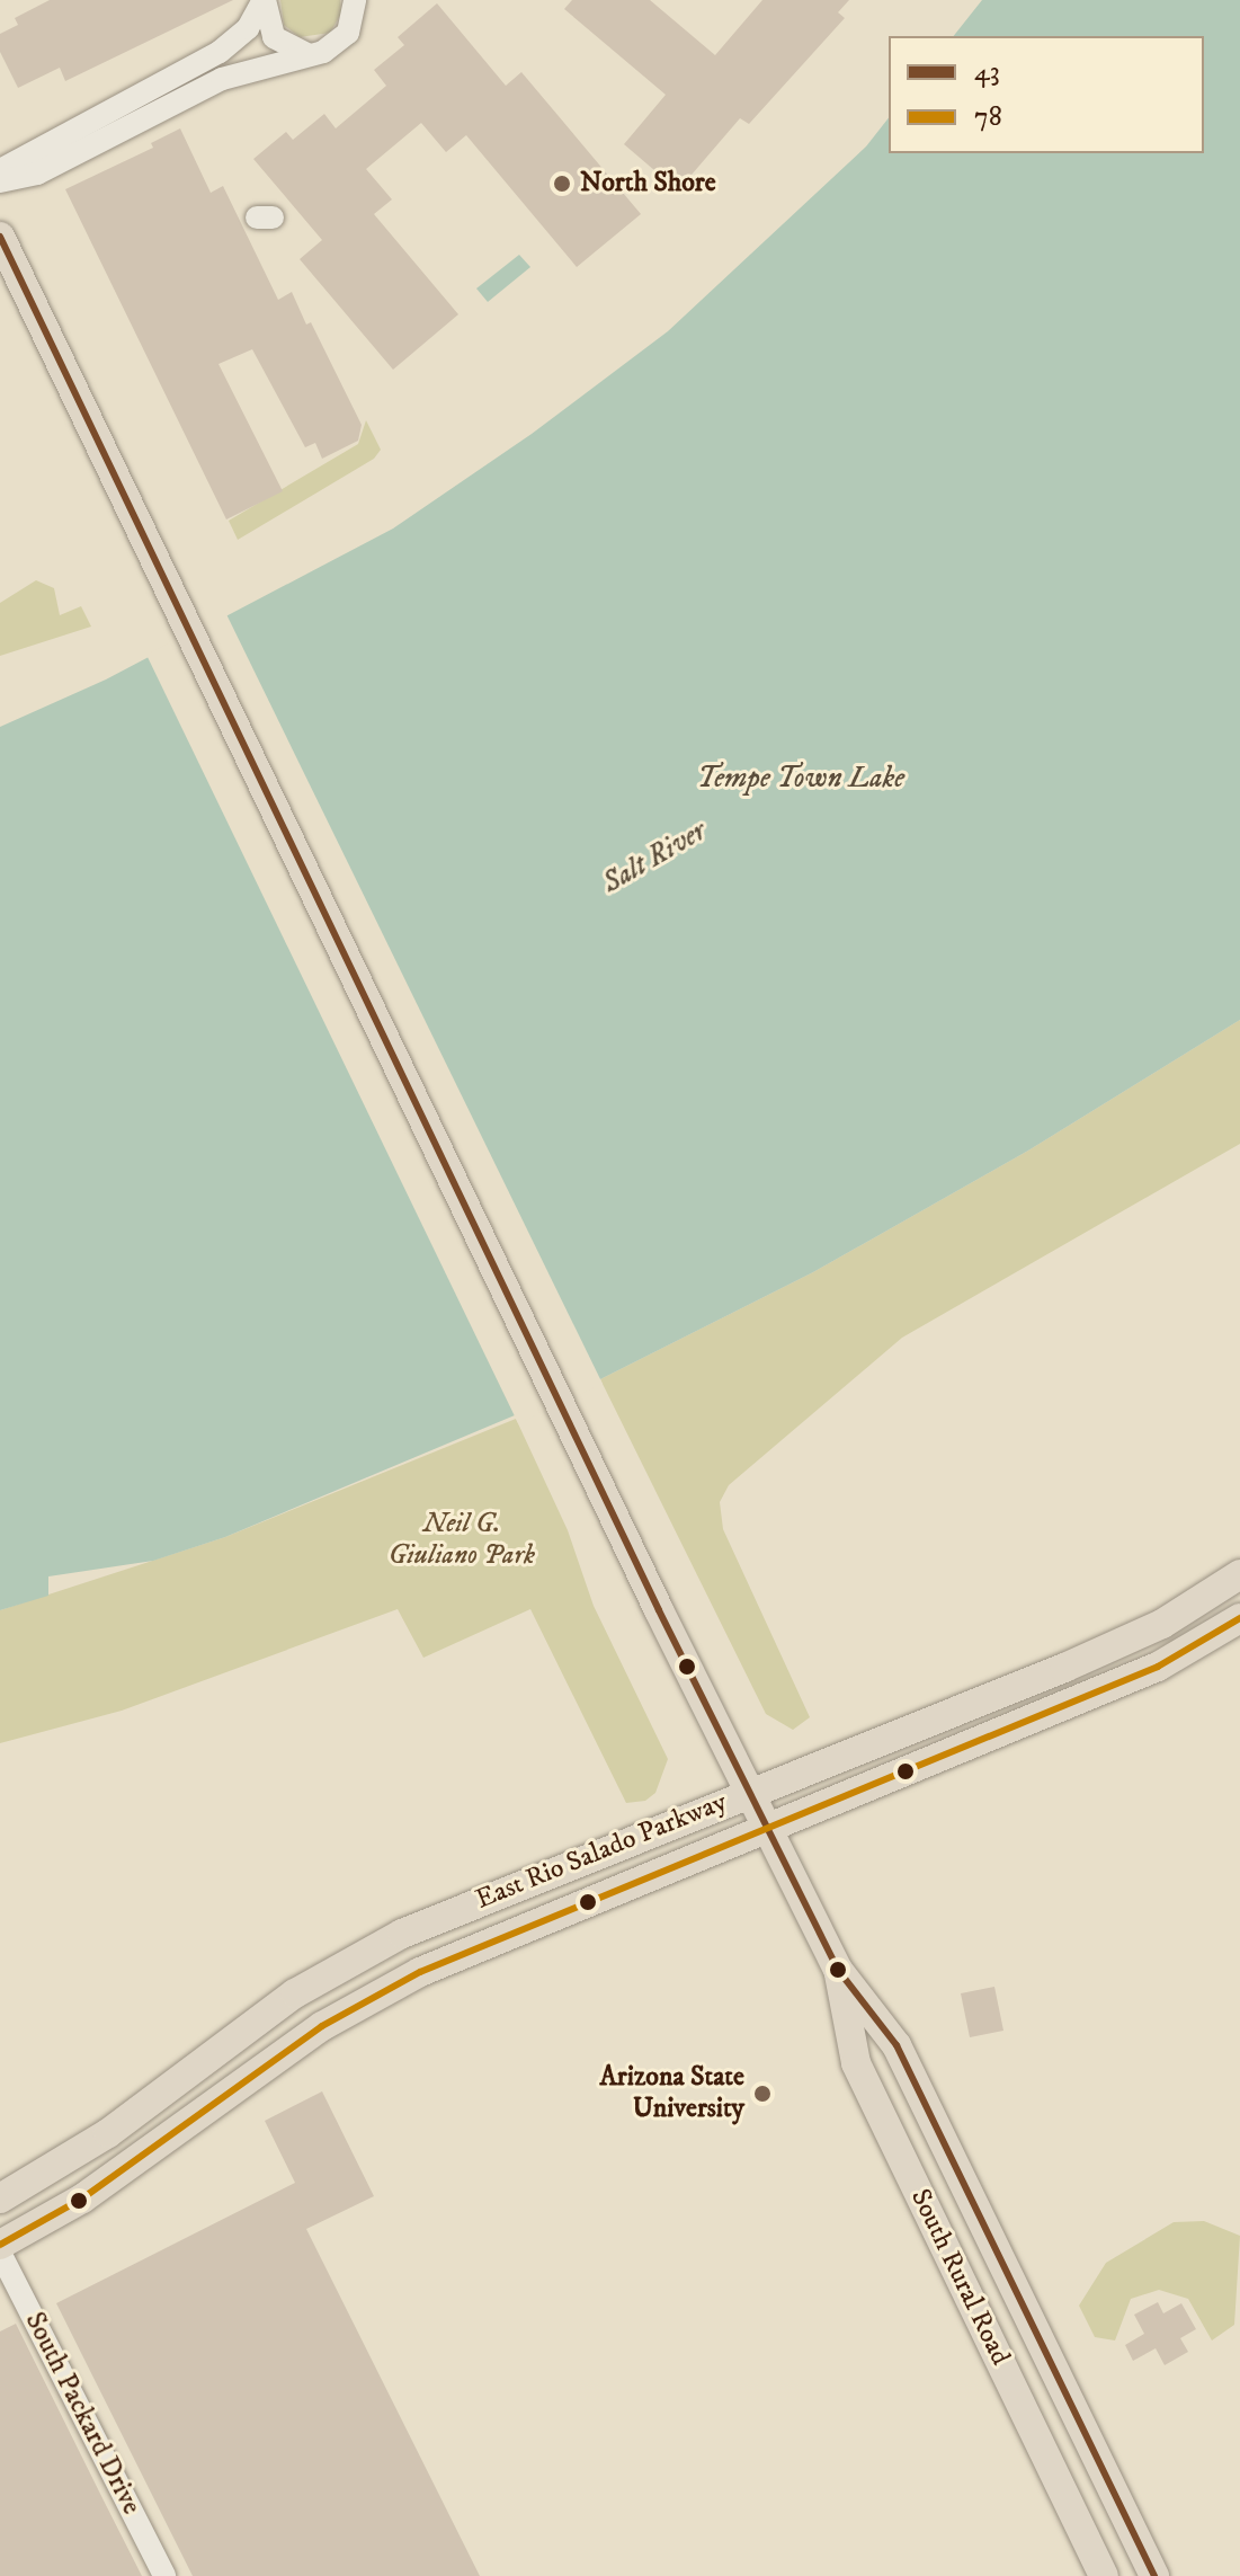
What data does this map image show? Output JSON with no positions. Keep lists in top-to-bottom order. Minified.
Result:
{"streets":{"main road":["East Rio Salado Parkway","South Rural Road"],"street":["South Packard Drive"]},"crossings":[["East Rio Salado Parkway","South Rural Road"]],"water":["Tempe Town Lake","Salt River"],"parks":["Neil G. Giuliano Park"],"places":["North Shore","Arizona State University"],"lines":["transit line 43","transit line 78"],"legend":["43","78"]}
